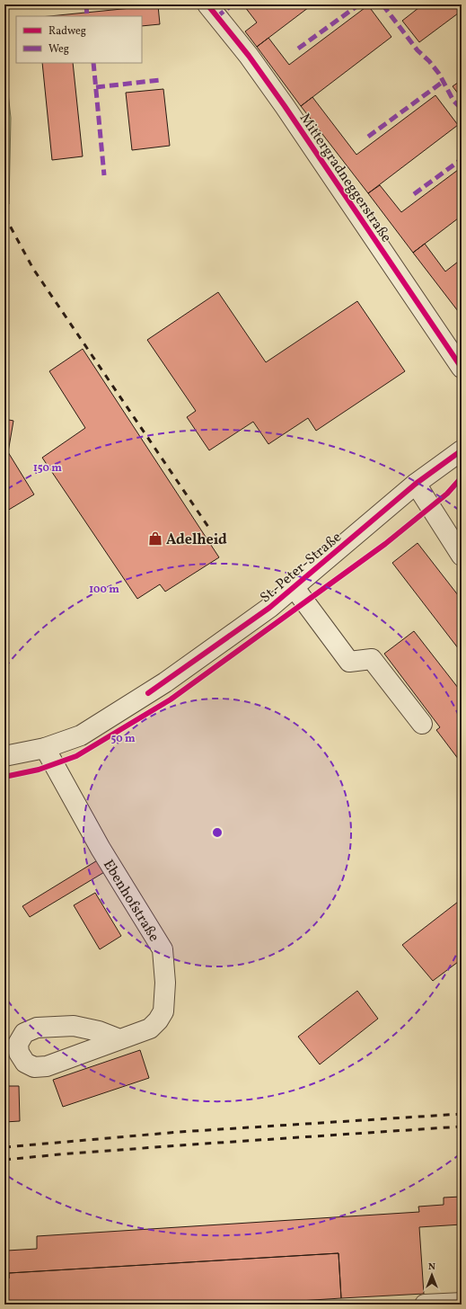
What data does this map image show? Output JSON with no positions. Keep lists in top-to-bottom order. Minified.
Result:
{"streets":{"street":["Mittergradneggerstraße","St.-Peter-Straße","Ebenhofstraße"]},"crossings":[["St.-Peter-Straße","Ebenhofstraße"]],"places":{"shop":["Adelheid"]},"legend":["Radweg","Weg"],"north":"top","rings":["150 m","100 m","50 m"]}
